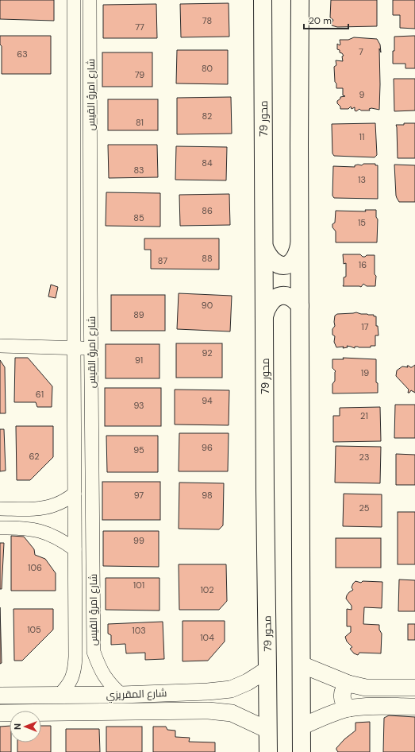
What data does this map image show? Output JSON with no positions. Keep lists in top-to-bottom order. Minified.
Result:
{"streets":{"main road":["محور 79"],"street":["شارع امرؤ القيس","شارع المقريزي"]},"crossings":[["شارع امرؤ القيس","شارع المقريزي"],["محور 79","شارع المقريزي"]],"house_numbers":["78","77","7","63","80","79","9","82","81","11","84","83","13","86","85","15","88","87","16","90","89","17","92","91","19","61","94","93","21","96","95","62","23","97","98","25","99","106","101","102","105","103","104"],"scale_bar":"20 m","north":"left"}
